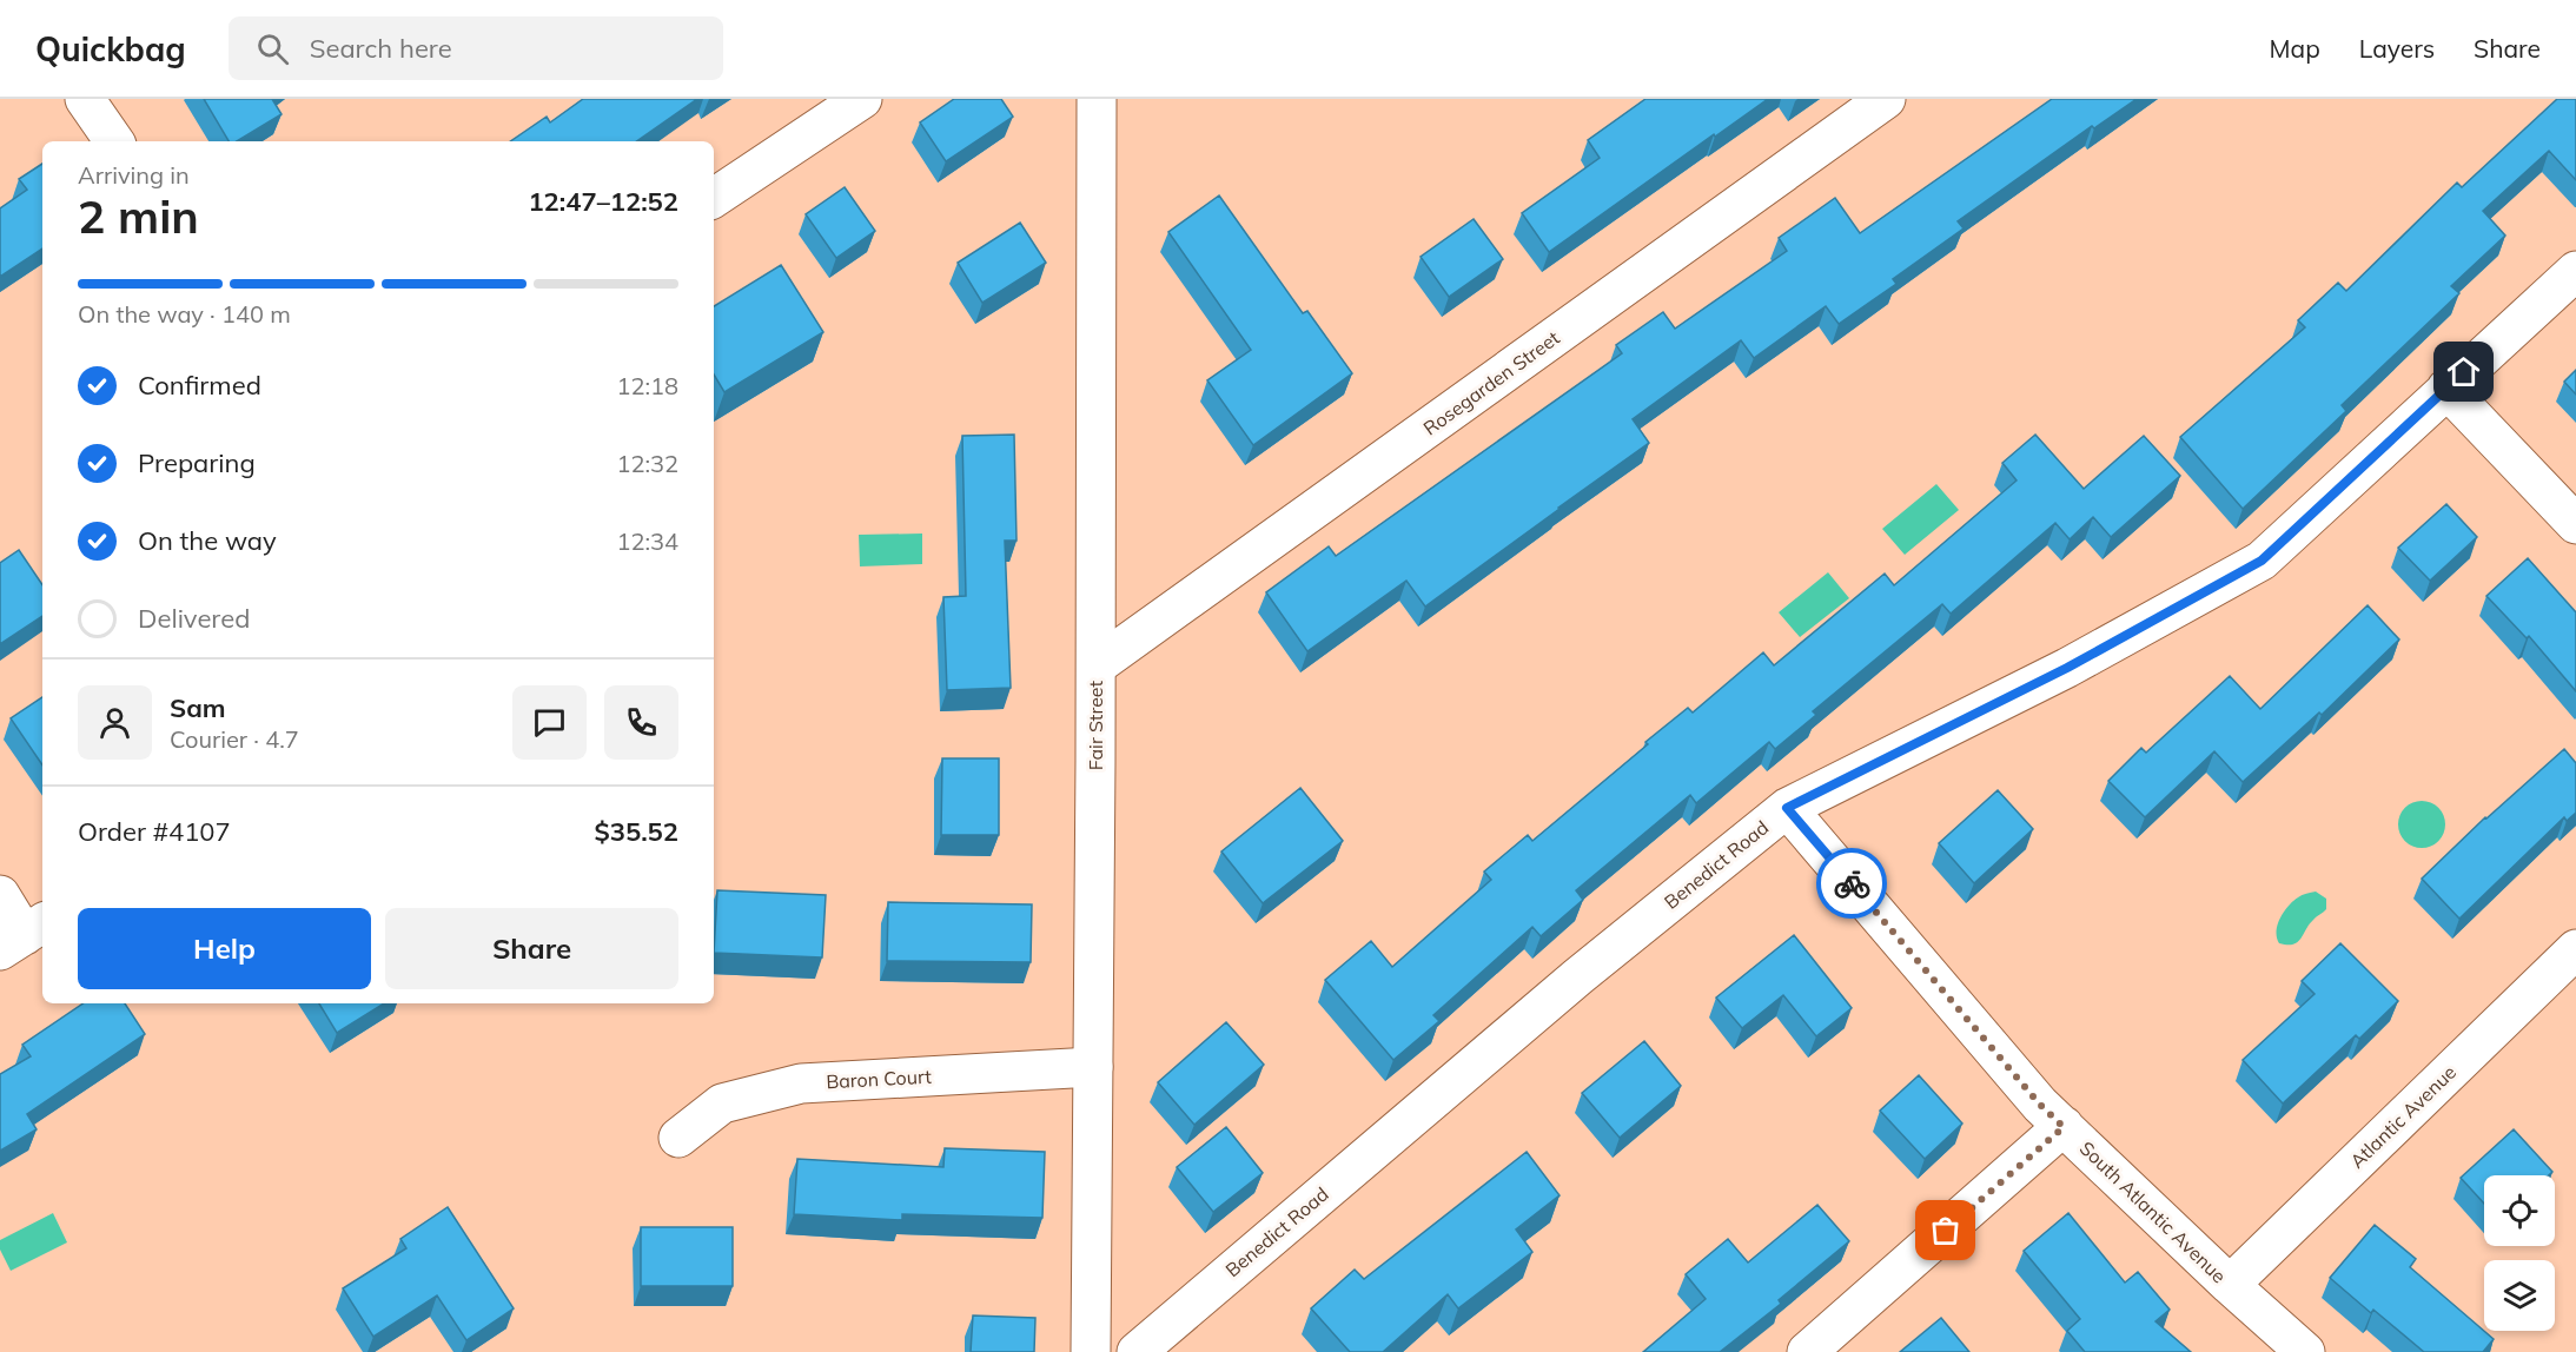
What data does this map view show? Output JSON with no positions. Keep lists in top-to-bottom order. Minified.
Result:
{"streets":{"street":["Rosegarden Street","Fair Street","Benedict Road","Baron Court","Atlantic Avenue","South Atlantic Avenue"]},"crossings":[["Rosegarden Street","Fair Street"],["Fair Street","Baron Court"],["Benedict Road","South Atlantic Avenue"],["Atlantic Avenue","South Atlantic Avenue"]],"page":{"header":"Quickbag","search":"Search here","nav":["Map","Layers","Share"],"heading":["2 min","Arriving in","12:47–12:52"],"panel":["Sam","Courier · 4.7","Order #4107","$35.52"],"bar":"On the way · 140 m","list":[["Confirmed","12:18"],["Preparing","12:32"],["On the way","12:34"],"Delivered"],"buttons":["Help","Share"]}}
